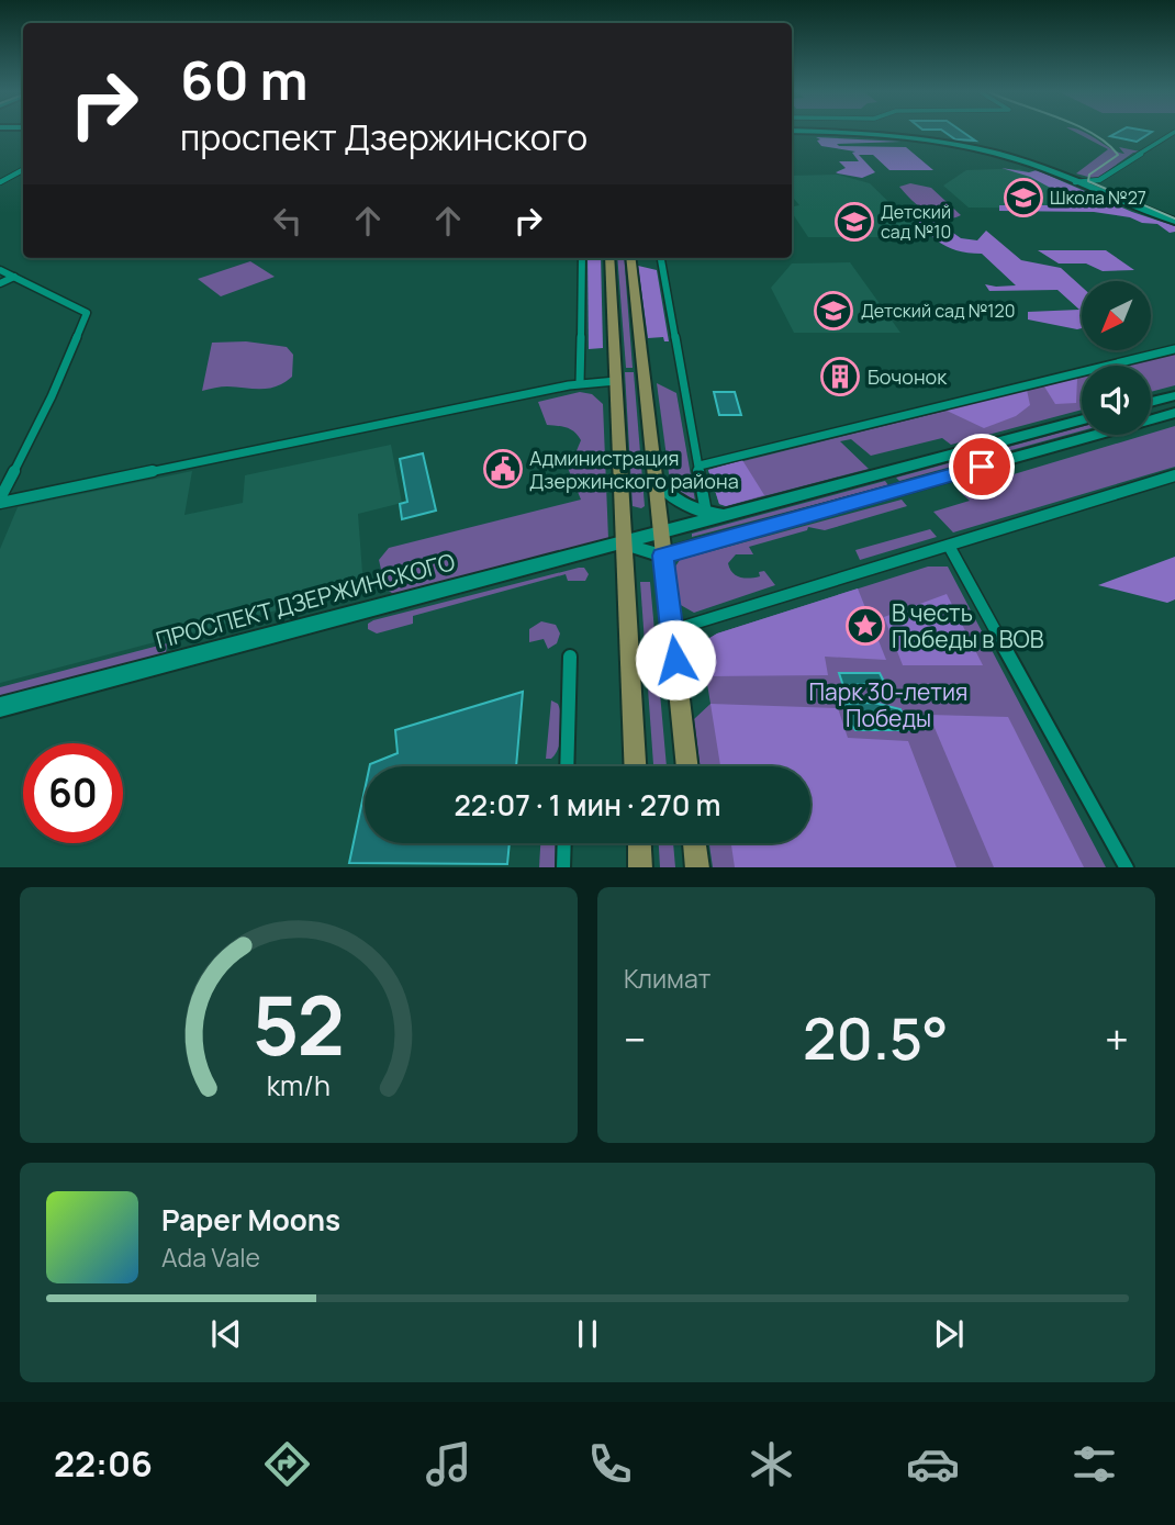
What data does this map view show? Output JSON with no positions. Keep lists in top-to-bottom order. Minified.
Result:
{"streets":{"main road":["ПРОСПЕКТ ДЗЕРЖИНСКОГО"]},"parks":["Парк 30-летия Победы"],"places":{"school or university":["Школа №27","Детский сад №10","Детский сад №120"],"building":["Бочонок"],"public building":["Администрация Дзержинского района"],"place":["В честь Победы в ВОВ"]},"north":"bottom left","page":{"turn":["60 m","проспект Дзержинского"],"limit":"60","trip":"22:07 · 1 мин · 270 m","tile":"Климат","heat":["−","20.5°","+"],"song":["Paper Moons","Ada Vale"],"tabs":"22:06","gauge":["52","km/h"]}}
